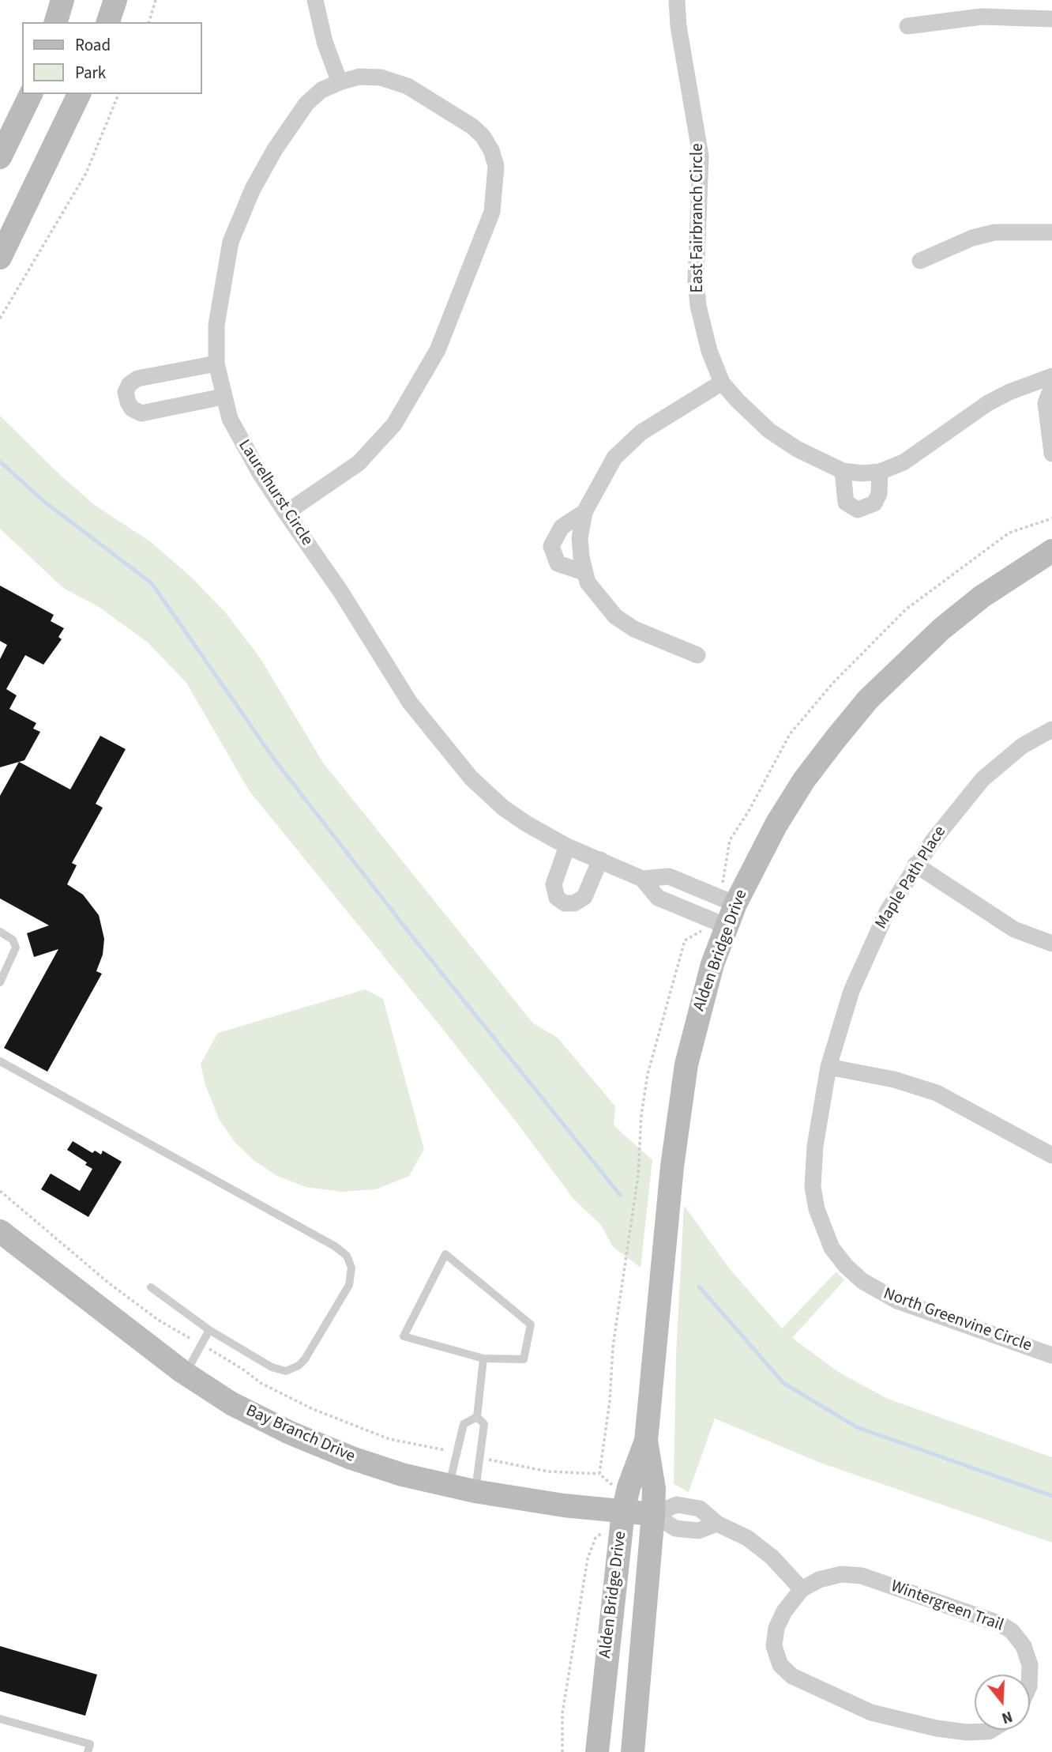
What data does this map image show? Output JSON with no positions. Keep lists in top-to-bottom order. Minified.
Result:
{"streets":{"street":["East Fairbranch Circle","Laurelhurst Circle","Maple Path Place","Alden Bridge Drive","North Greenvine Circle","Bay Branch Drive","Wintergreen Trail"]},"crossings":[["Laurelhurst Circle","Alden Bridge Drive"],["Maple Path Place","North Greenvine Circle"],["Alden Bridge Drive","Bay Branch Drive"]],"legend":["Road","Park"],"north":"bottom"}
